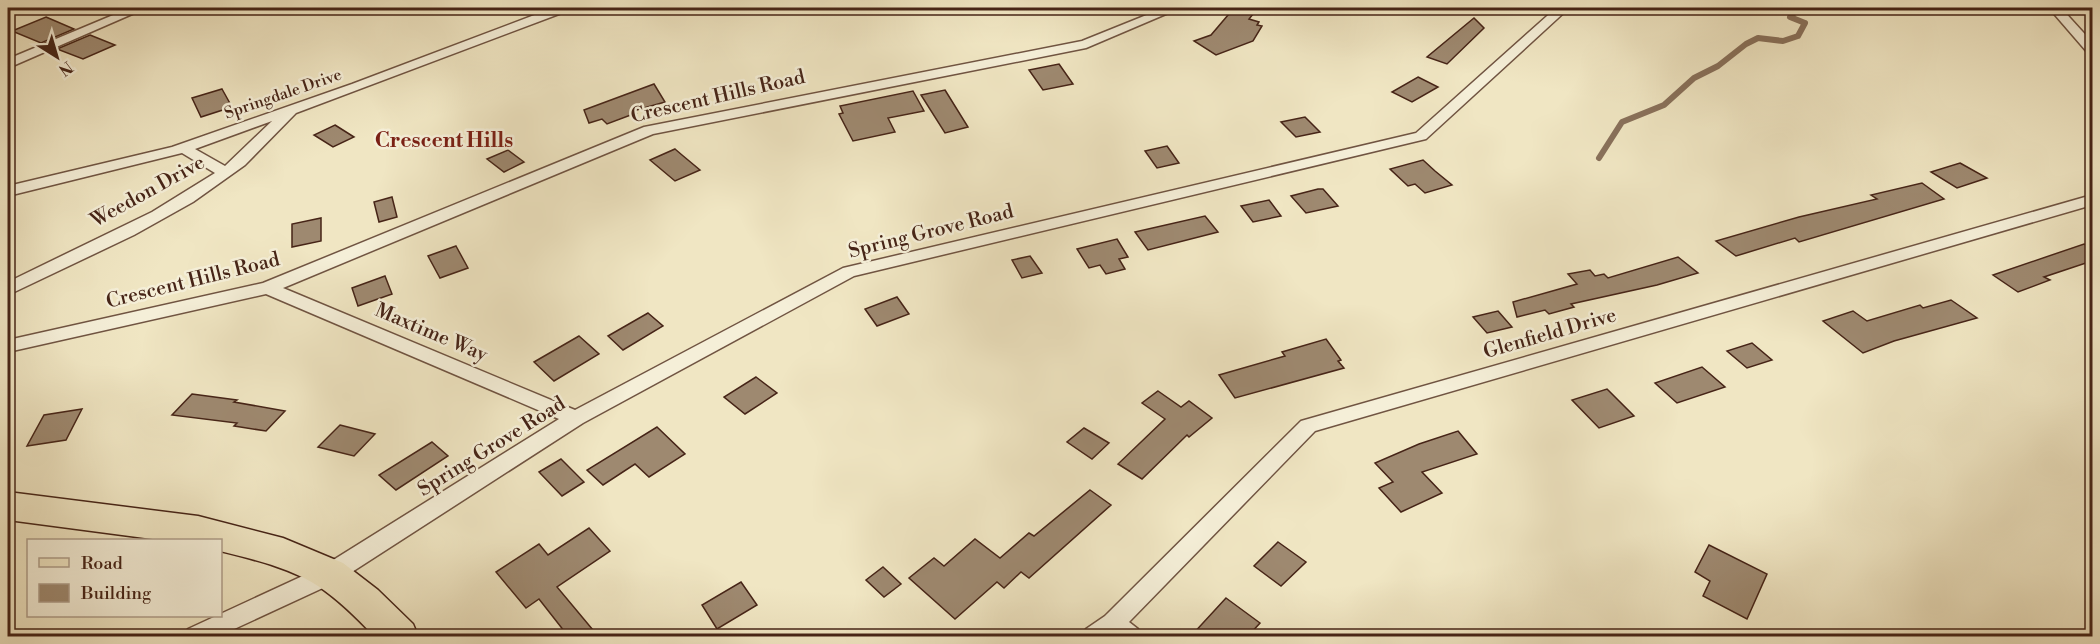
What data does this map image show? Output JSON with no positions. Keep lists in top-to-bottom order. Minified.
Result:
{"streets":{"street":["Springdale Drive","Crescent Hills Road","Weedon Drive","Spring Grove Road","Maxtime Way","Glenfield Drive"]},"crossings":[["Springdale Drive","Weedon Drive"],["Crescent Hills Road","Maxtime Way"],["Spring Grove Road","Maxtime Way"]],"districts":["Crescent Hills"],"legend":["Road","Building"],"north":"bottom right"}
